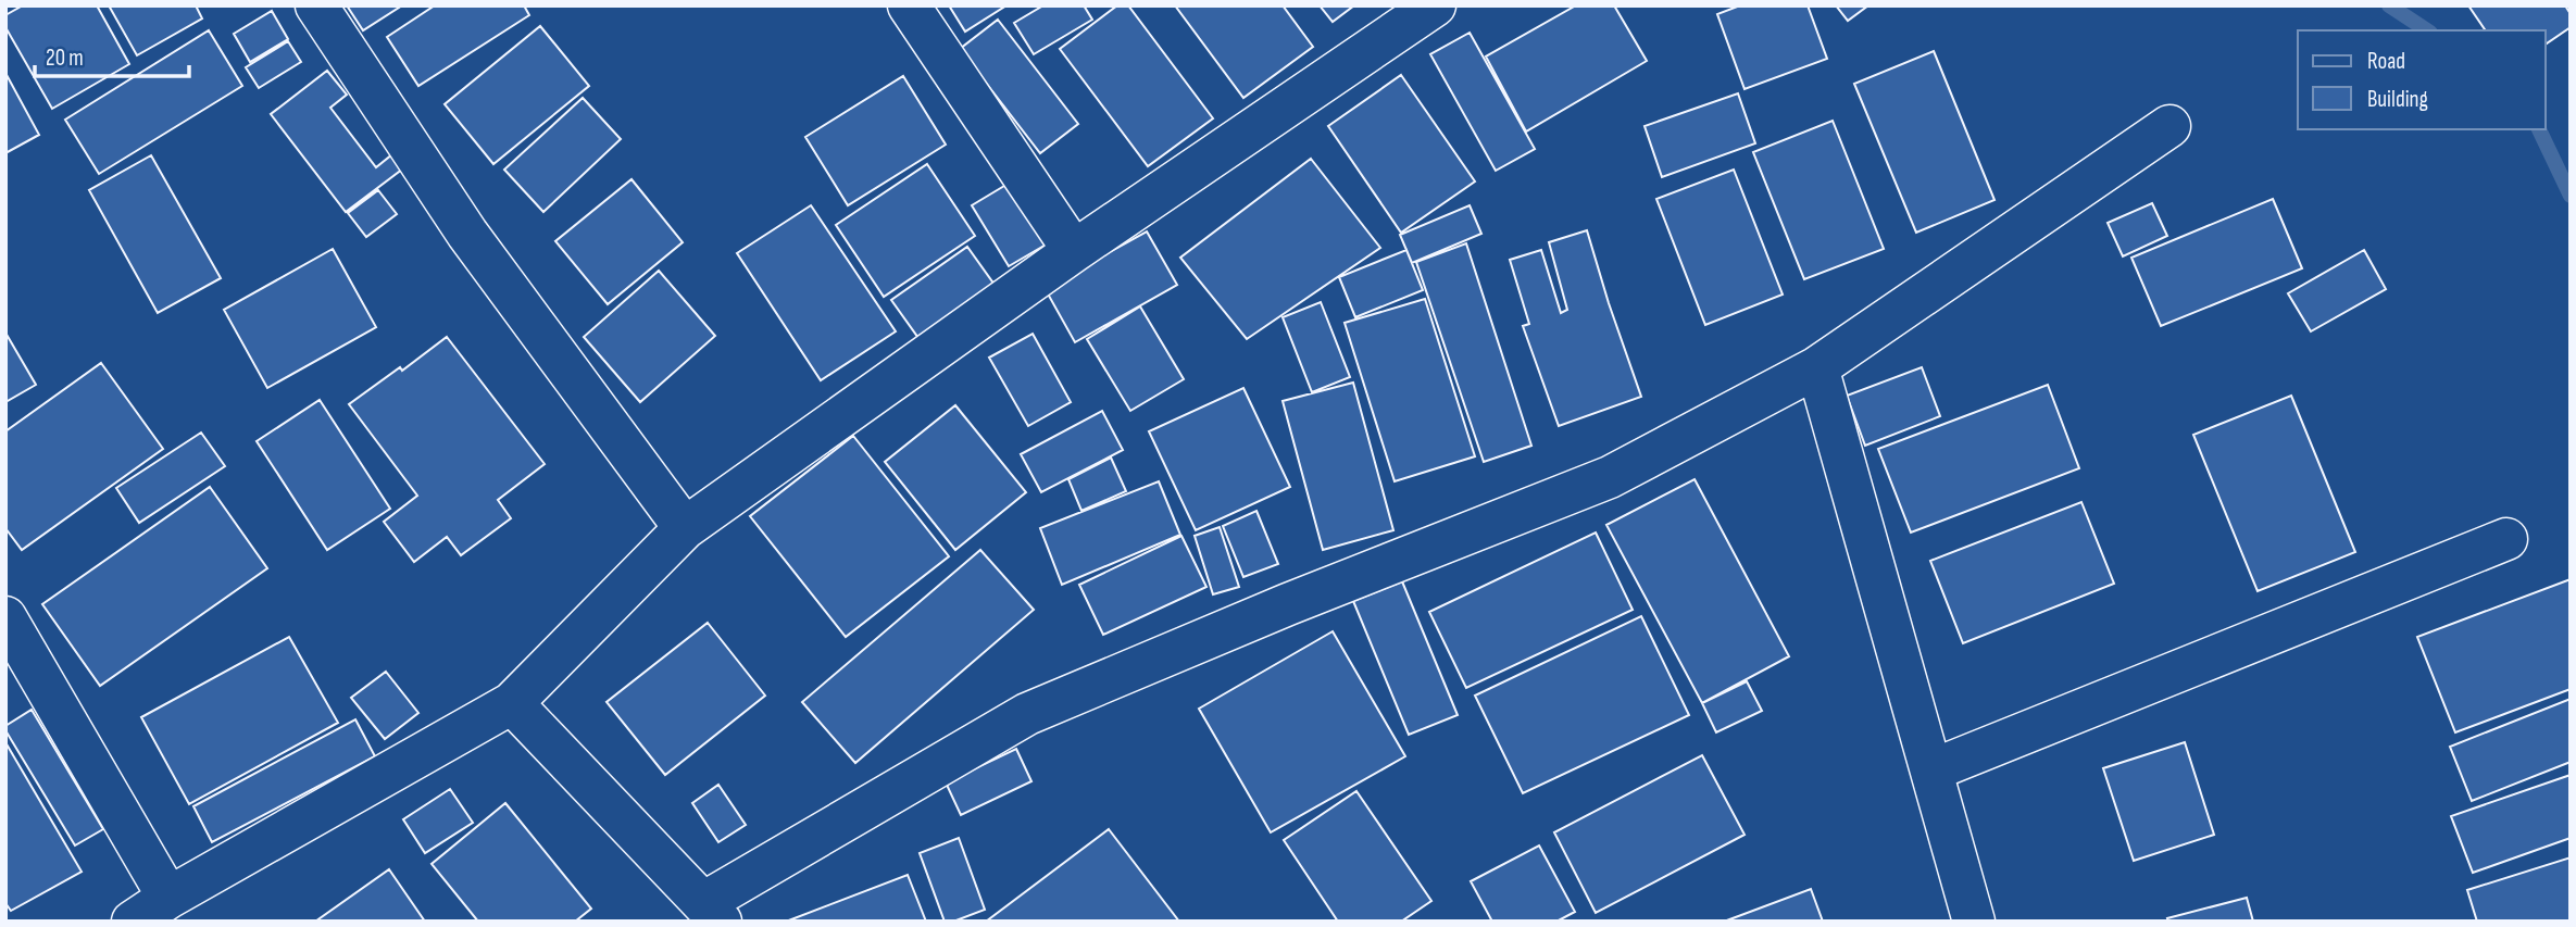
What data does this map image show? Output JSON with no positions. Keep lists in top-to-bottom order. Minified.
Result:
{"legend":["Road","Building"],"scale_bar":"20 m"}
